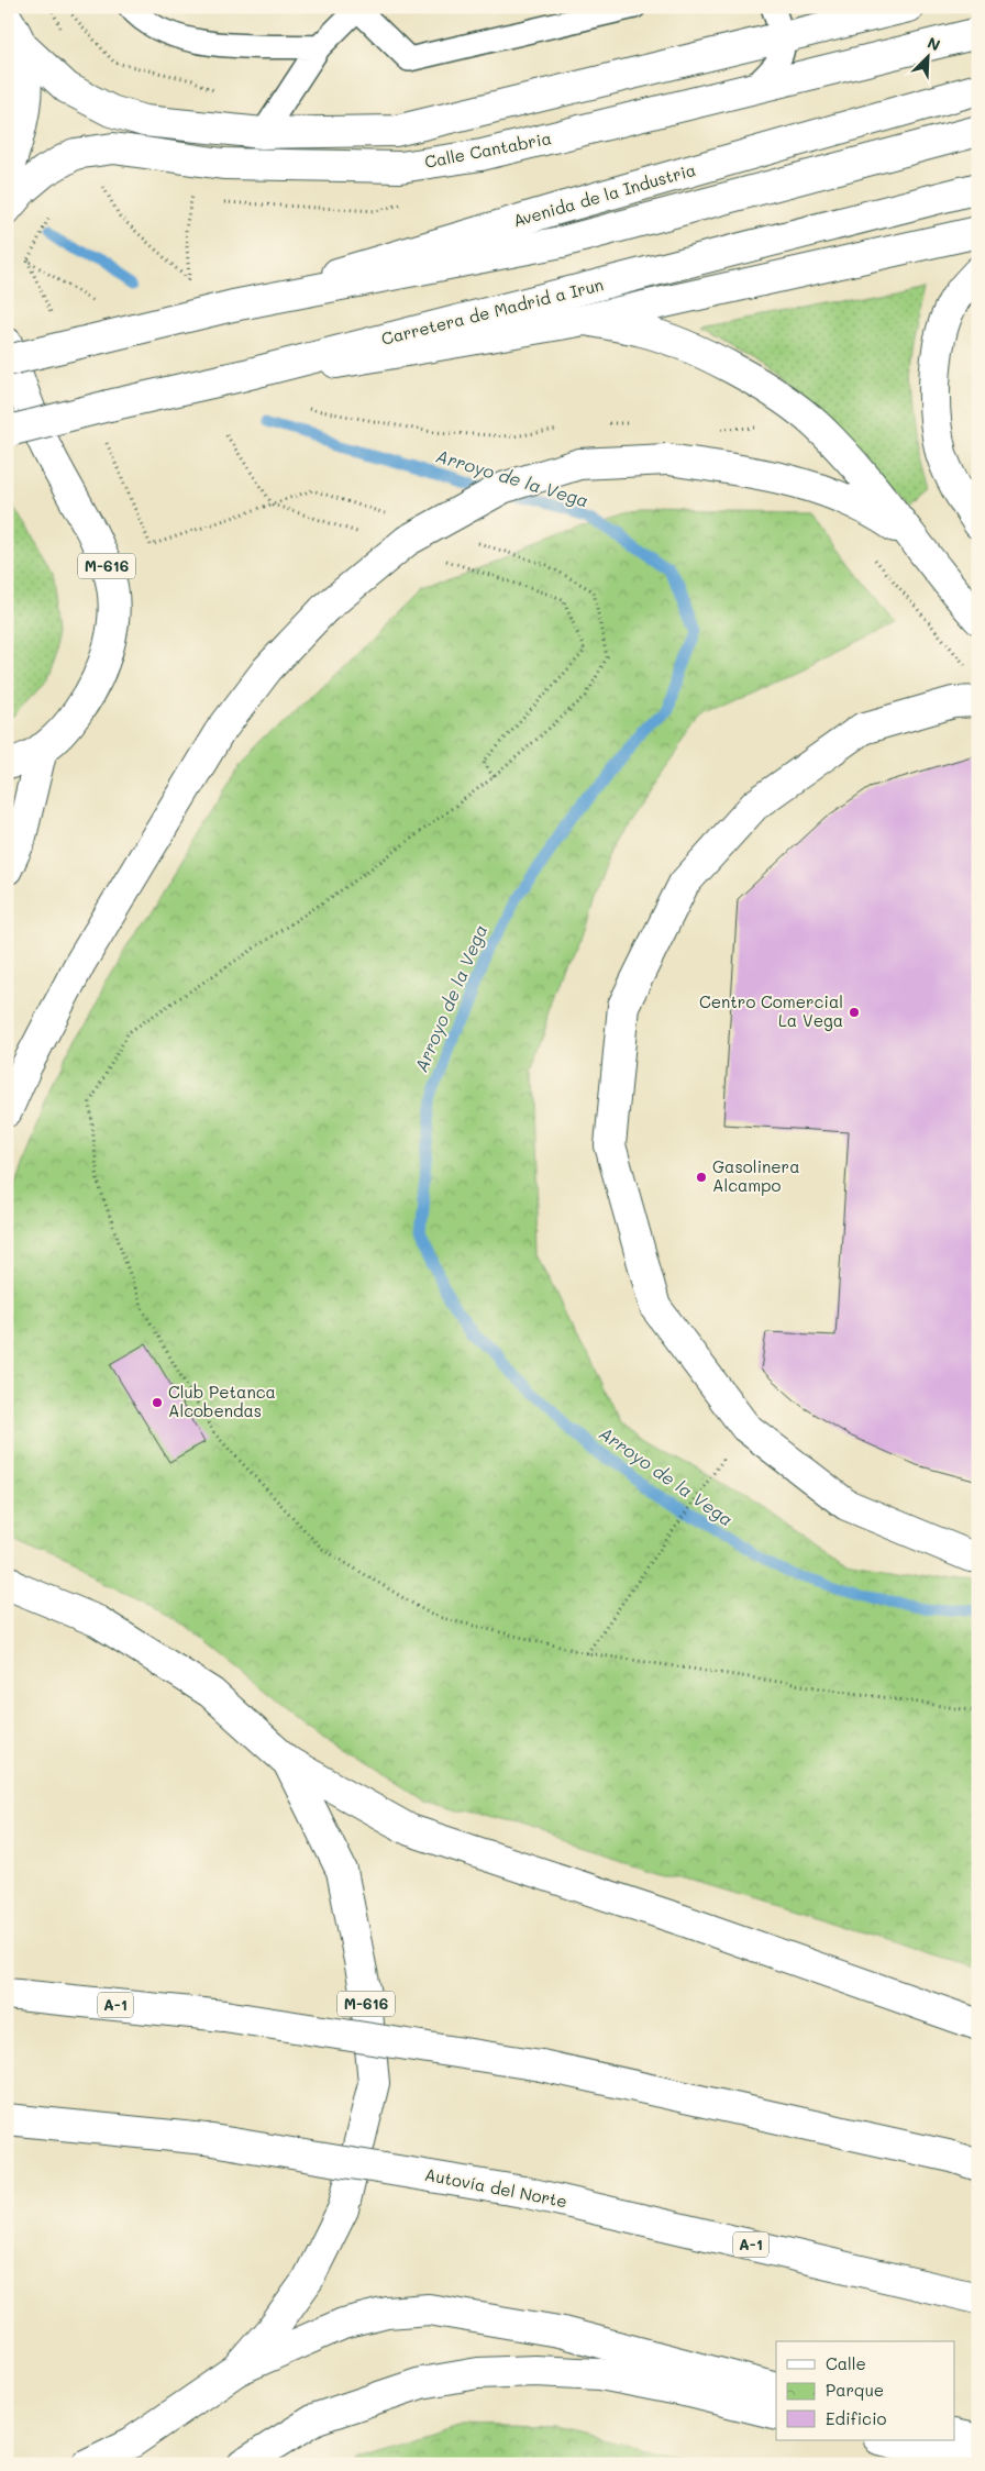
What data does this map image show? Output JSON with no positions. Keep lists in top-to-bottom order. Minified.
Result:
{"streets":{"main road":["Calle Cantabria","Avenida de la Industria","Carretera de Madrid a Irun","M-616","A-1","Autovía del Norte"]},"water":["Arroyo de la Vega"],"places":["Centro Comercial La Vega","Gasolinera Alcampo","Club Petanca Alcobendas"],"legend":["Calle","Parque","Edificio"],"north":"top right"}
